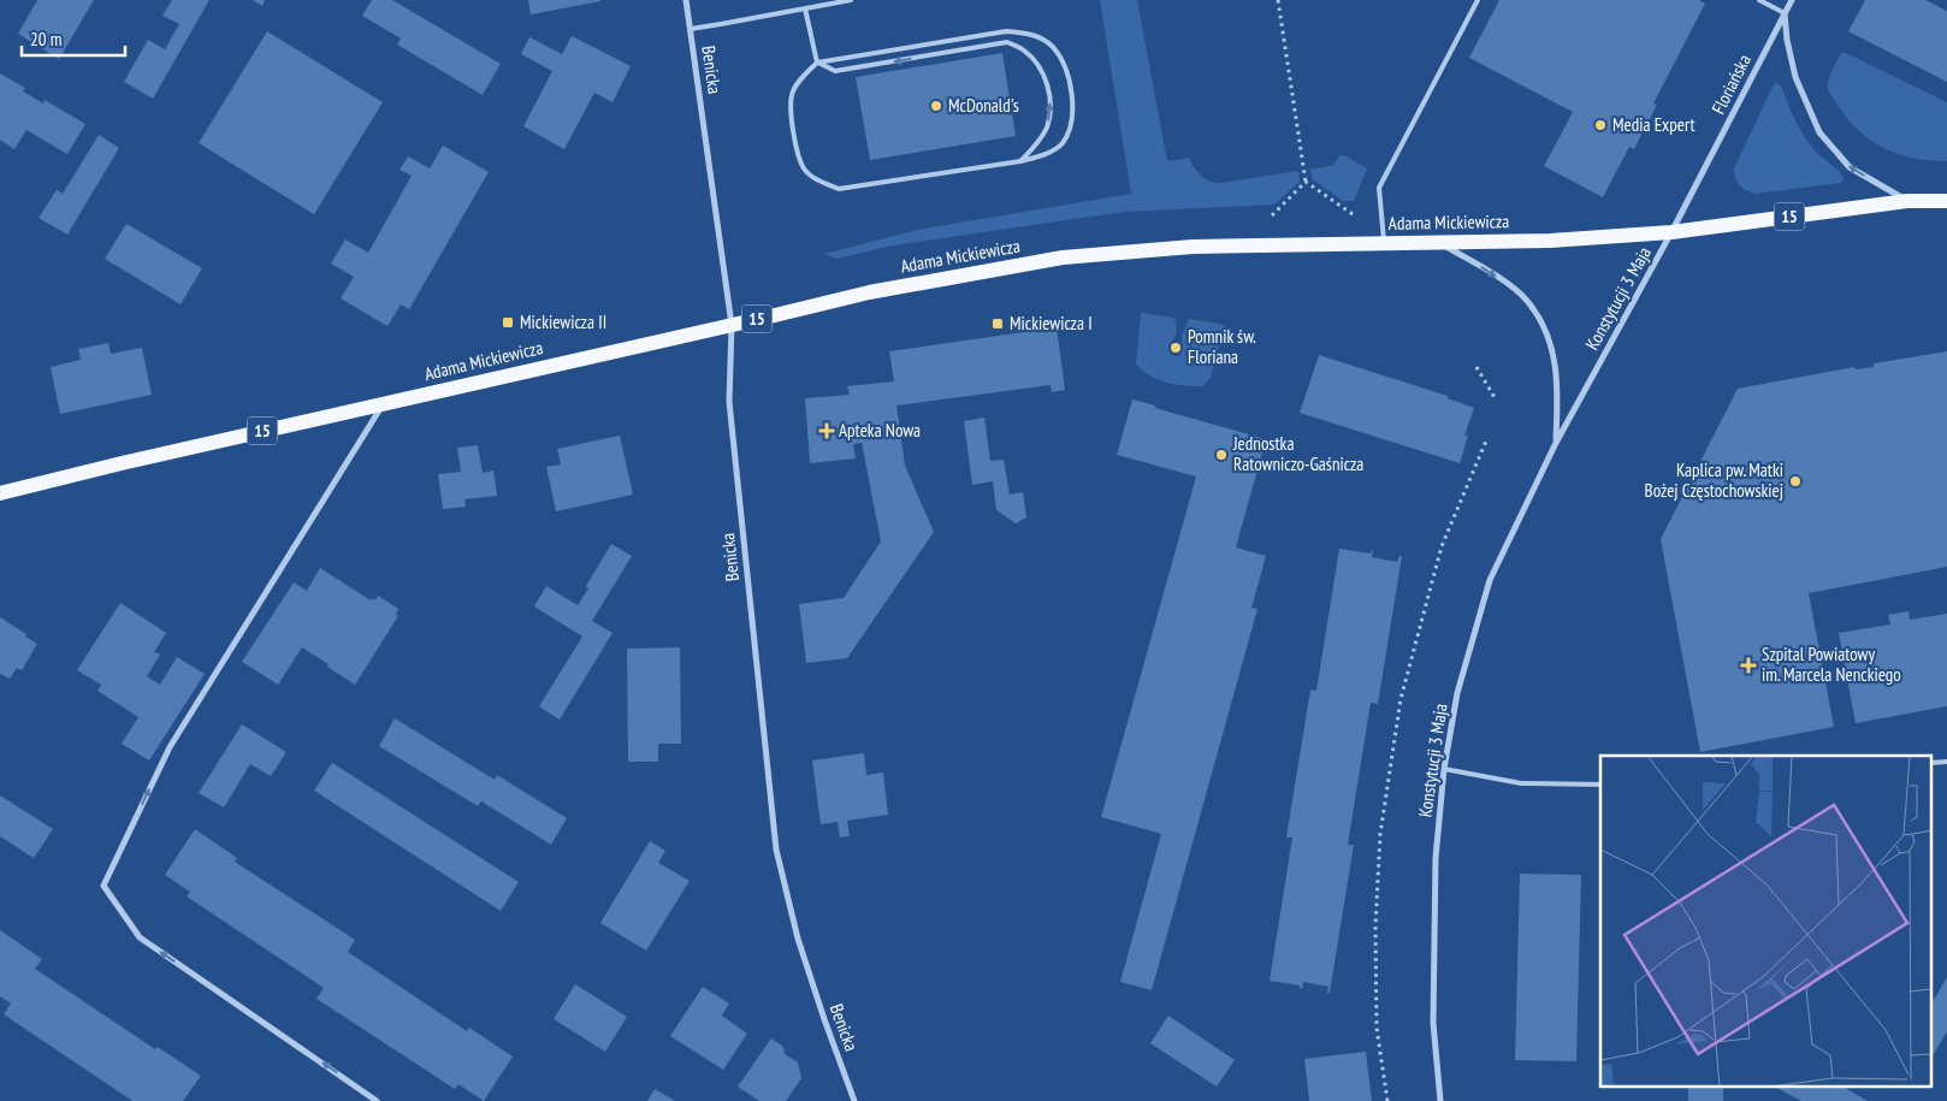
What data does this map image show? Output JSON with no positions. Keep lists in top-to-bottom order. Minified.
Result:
{"streets":{"main road":["15","Adama Mickiewicza"],"street":["Benicka","Floriańska","Konstytucji 3 Maja"]},"crossings":[["Benicka","Adama Mickiewicza"],["Floriańska","Adama Mickiewicza"],["Floriańska","Konstytucji 3 Maja"],["Adama Mickiewicza","Konstytucji 3 Maja"]],"one_way":["Floriańska"],"places":{"other":["McDonald's","Media Expert","Pomnik św. Floriana","Jednostka Ratowniczo-Gaśnicza","Kaplica pw. Matki Bożej Częstochowskiej"],"transit":["Mickiewicza II","Mickiewicza I"],"health":["Apteka Nowa","Szpital Powiatowy im. Marcela Nenckiego"]},"scale_bar":"20 m"}
